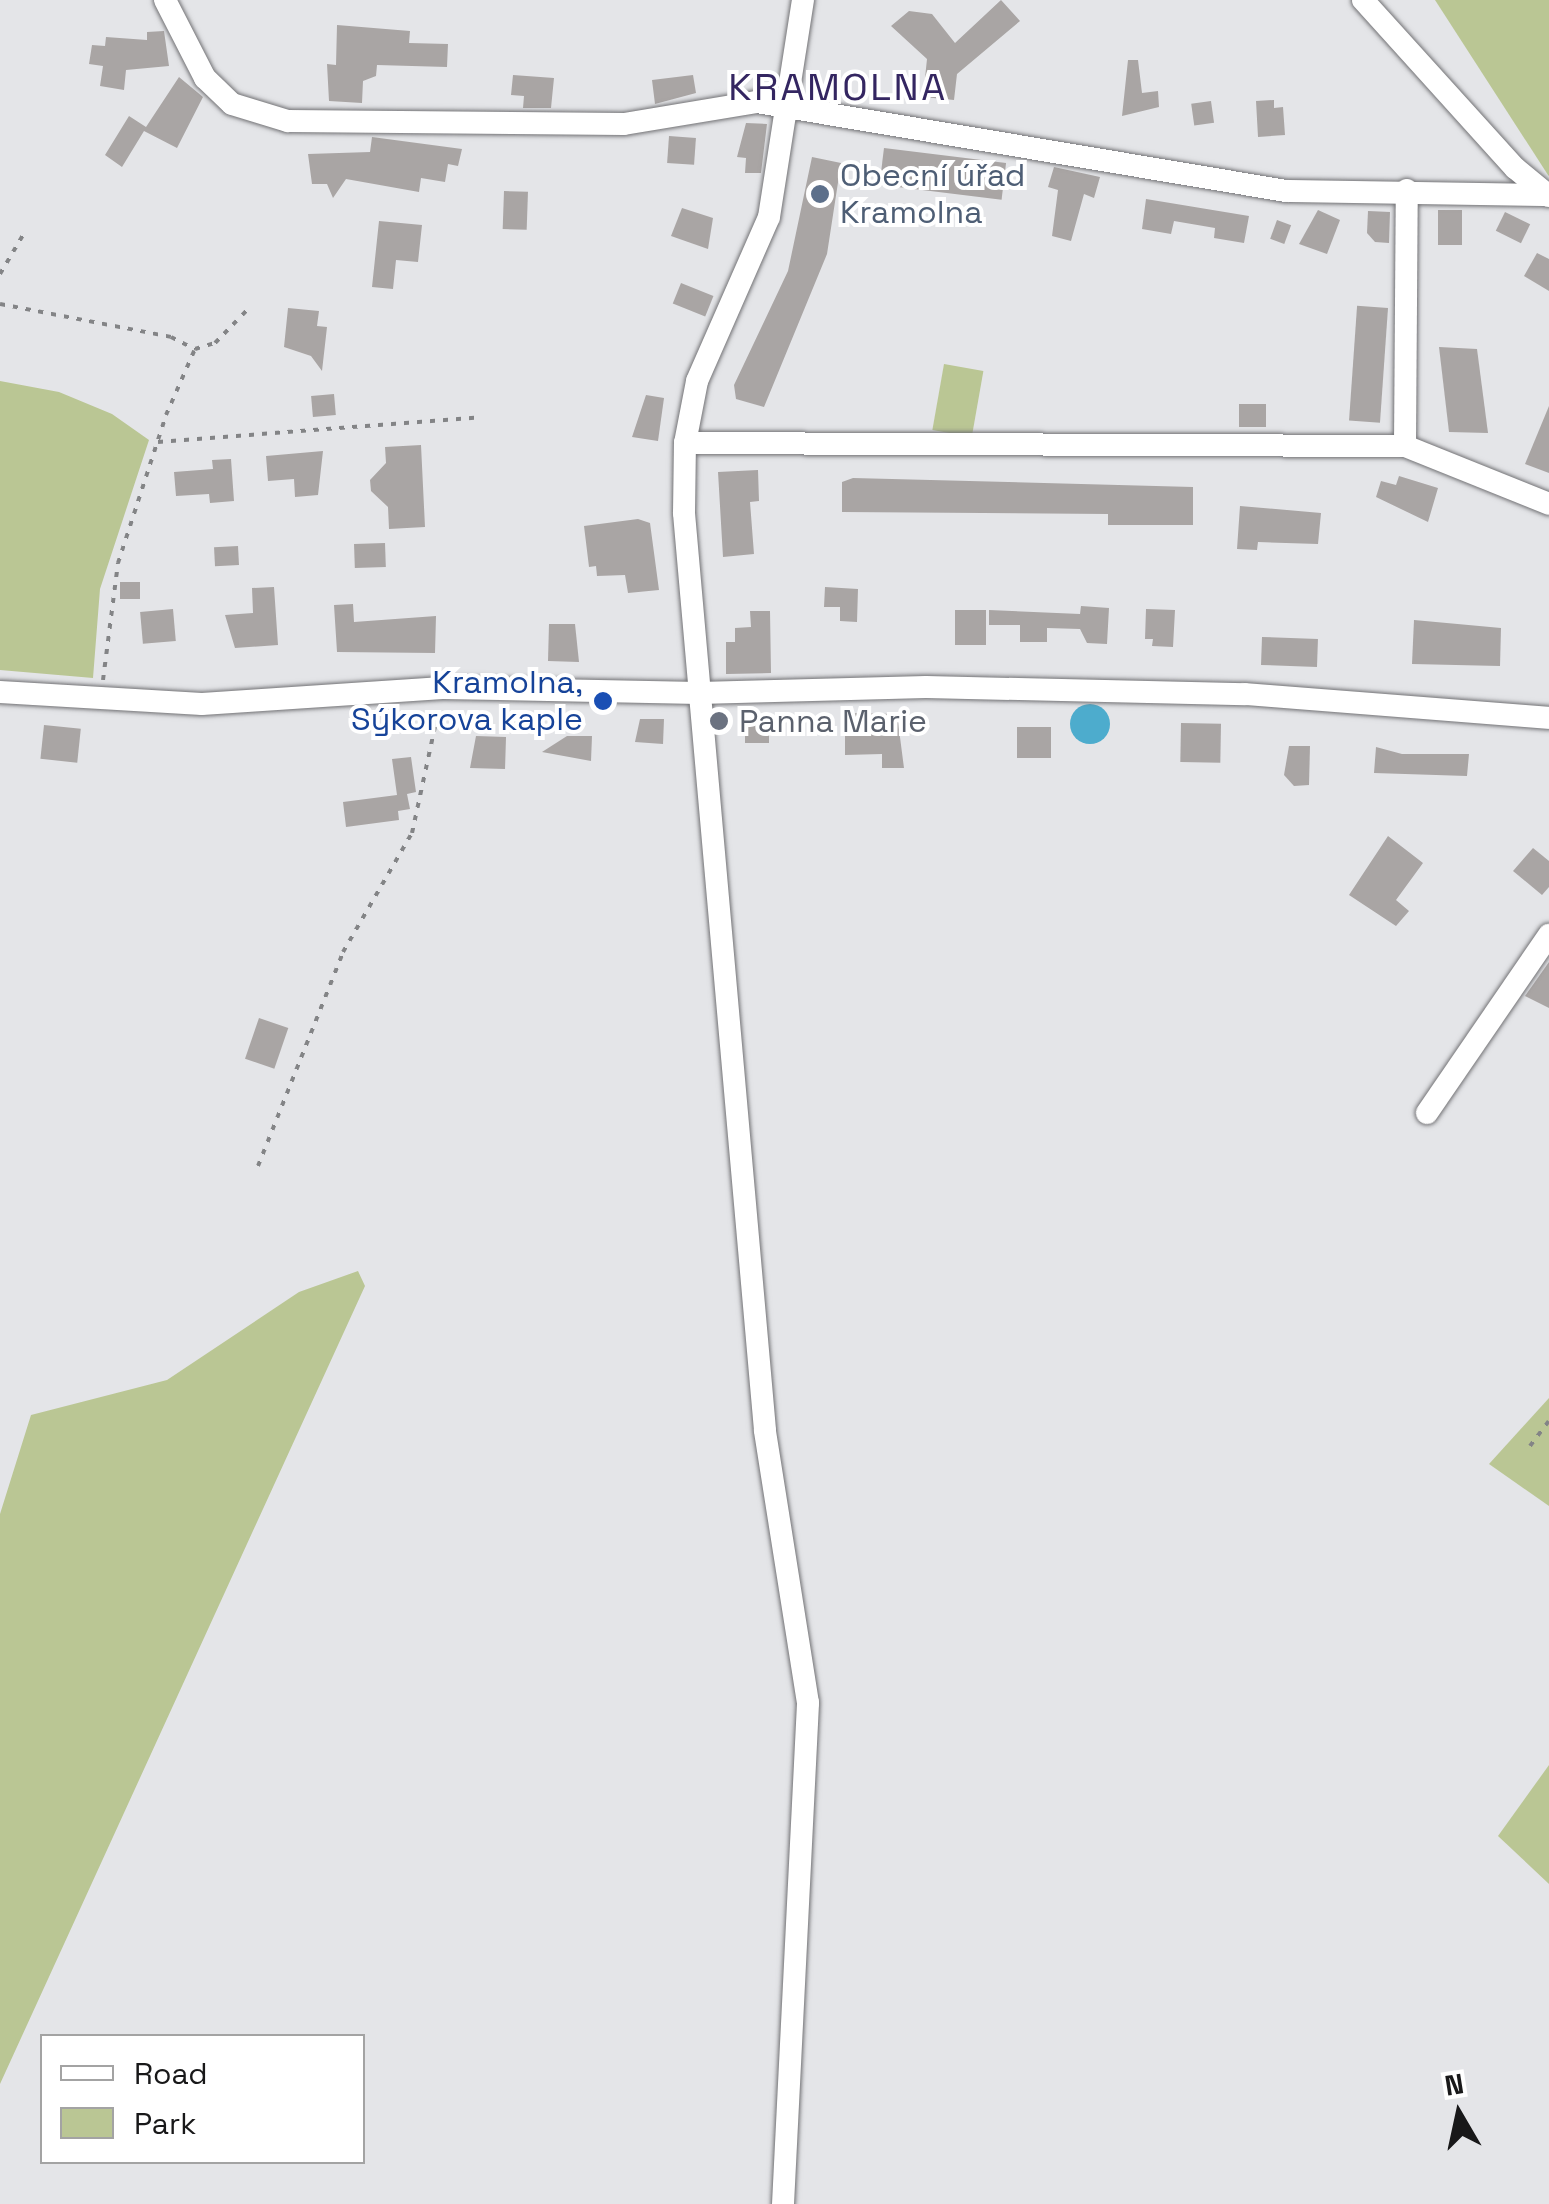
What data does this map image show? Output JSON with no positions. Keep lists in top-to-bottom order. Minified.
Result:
{"districts":["KRAMOLNA"],"places":["Obecní úřad Kramolna","Kramolna, Sýkorova kaple","Panna Marie"],"legend":["Road","Park"],"north":"top"}
